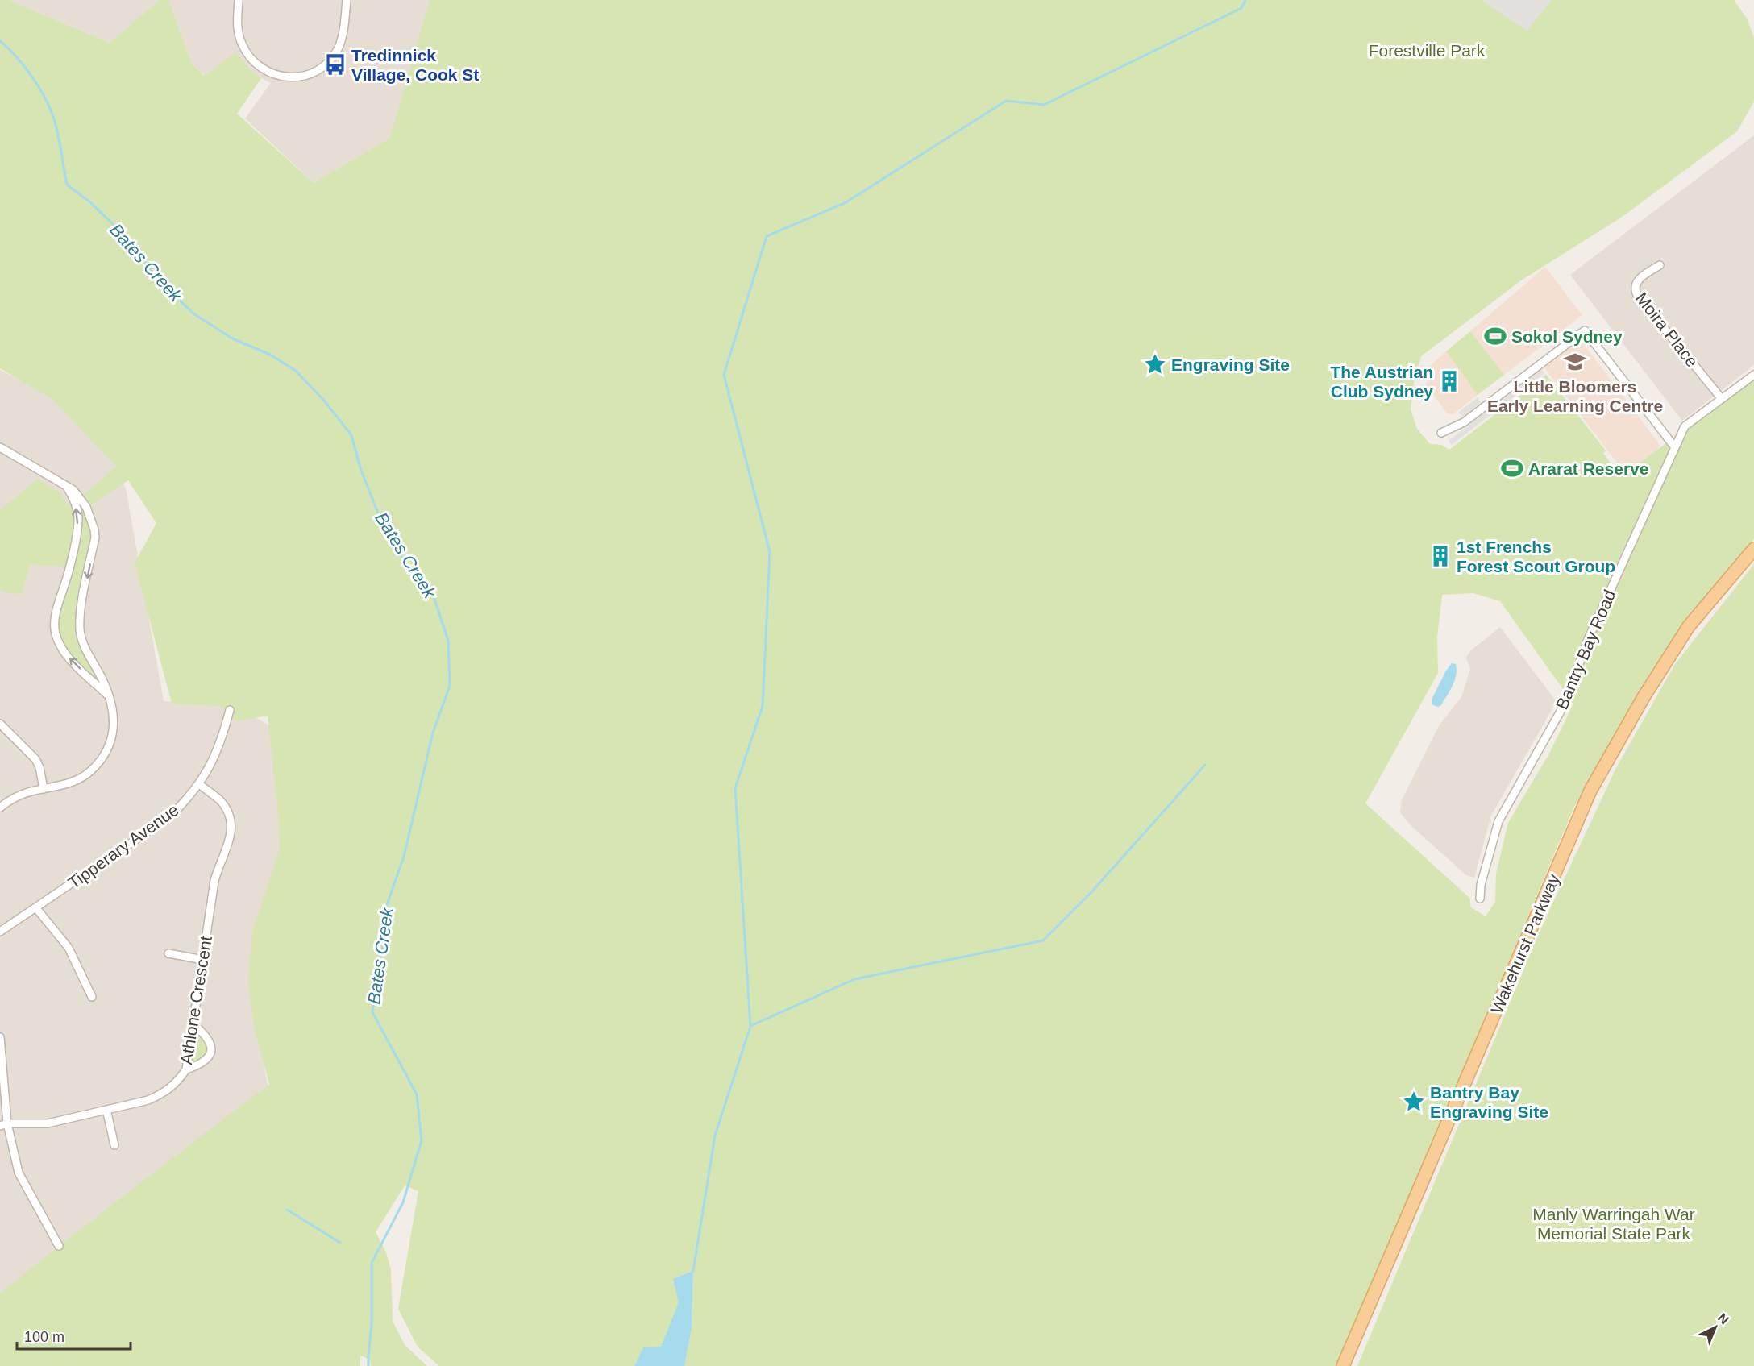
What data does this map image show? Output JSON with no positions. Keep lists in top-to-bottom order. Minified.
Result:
{"streets":{"main road":["Wakehurst Parkway"],"street":["Moira Place","Bantry Bay Road","Tipperary Avenue","Athlone Crescent"]},"crossings":[["Moira Place","Bantry Bay Road"],["Tipperary Avenue","Athlone Crescent"]],"water":["Bates Creek"],"parks":["Forestville Park","Manly Warringah War Memorial State Park"],"places":{"bus stop":["Tredinnick Village, Cook St"],"sports":["Sokol Sydney","Ararat Reserve"],"school or university":["Little Bloomers Early Learning Centre"],"place":["Engraving Site","Bantry Bay Engraving Site"],"building":["The Austrian Club Sydney","1st Frenchs Forest Scout Group"]},"scale_bar":"100 m","north":"top right"}
